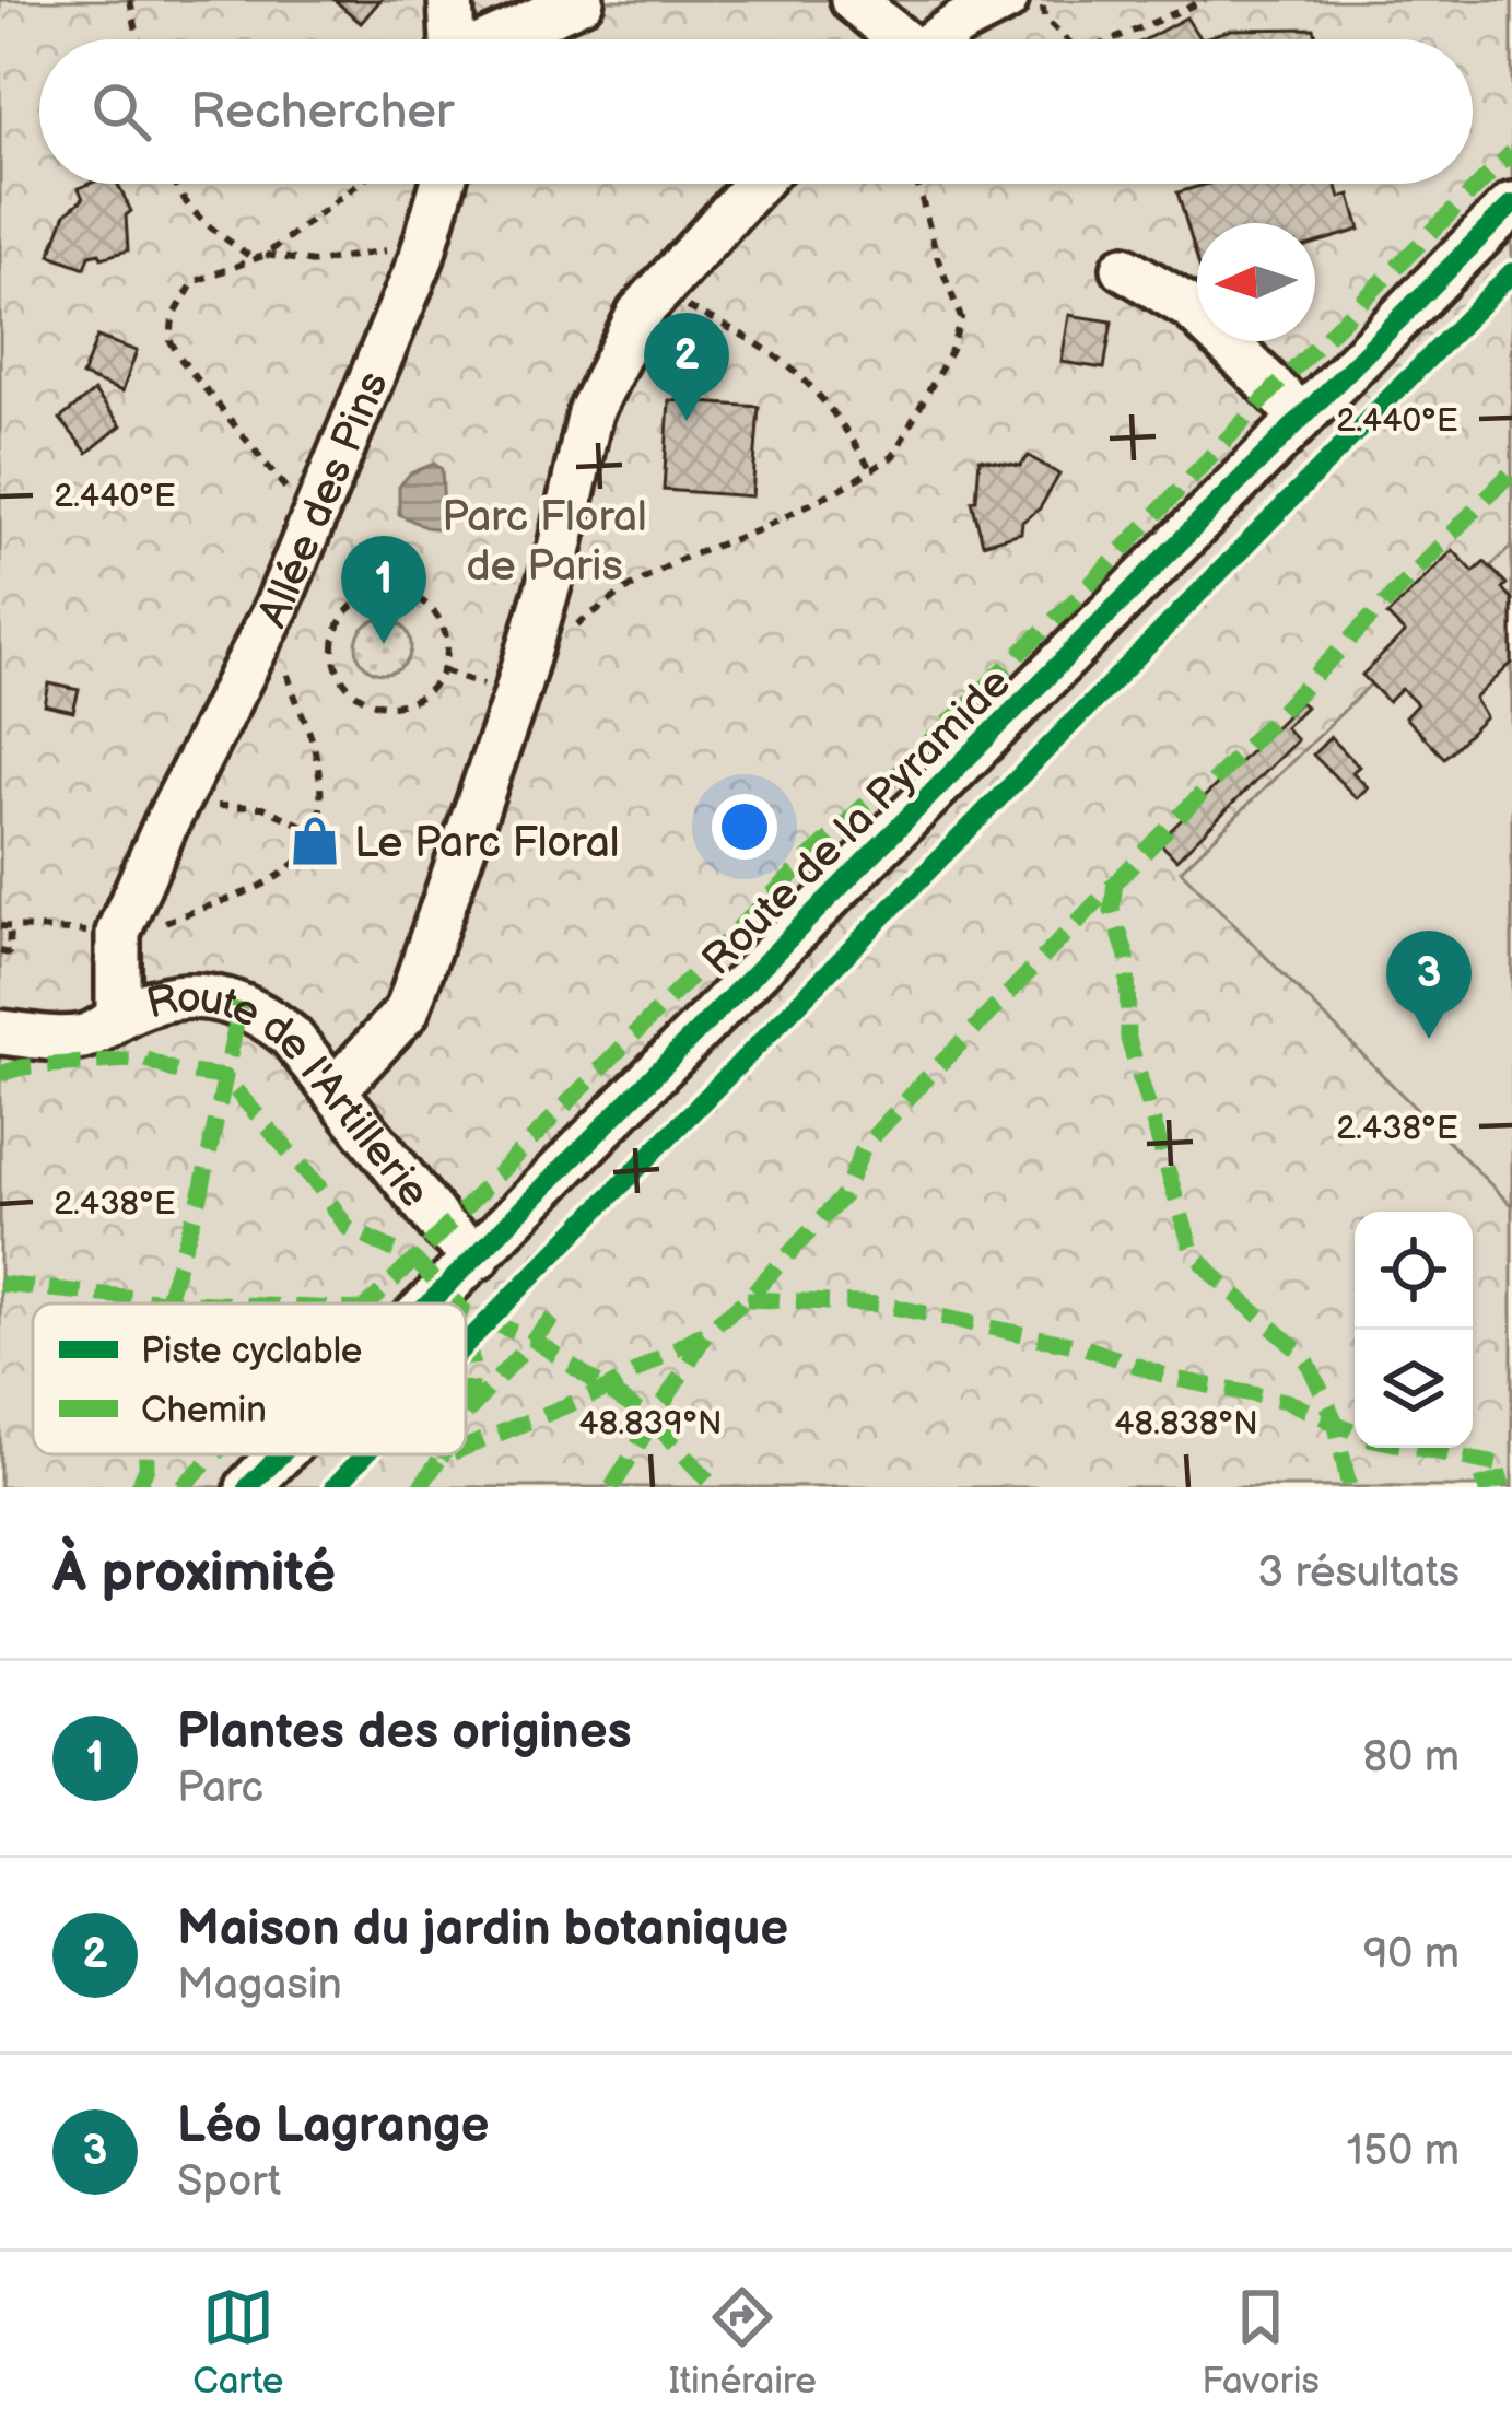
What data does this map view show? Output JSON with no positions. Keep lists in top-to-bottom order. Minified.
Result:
{"streets":{"street":["Allée des Pins","Route de la Pyramide","Route de l'Artillerie"]},"crossings":[["Route de la Pyramide","Route de l'Artillerie"]],"parks":["Parc Floral de Paris"],"places":{"shop":["Le Parc Floral"]},"legend":["Piste cyclable","Chemin"],"north":"left","page":{"search":"Rechercher","pins":["2","1","3"],"heading":["À proximité","3 résultats"],"list":[{"mark":"1","name":"Plantes des origines","note":"Parc","value":"80 m"},{"mark":"2","name":"Maison du jardin botanique","note":"Magasin","value":"90 m"},{"mark":"3","name":"Léo Lagrange","note":"Sport","value":"150 m"}],"nav":["Carte","Itinéraire","Favoris"]},"coordinates":["2.440°E","2.438°E","48.839°N","48.838°N"]}
